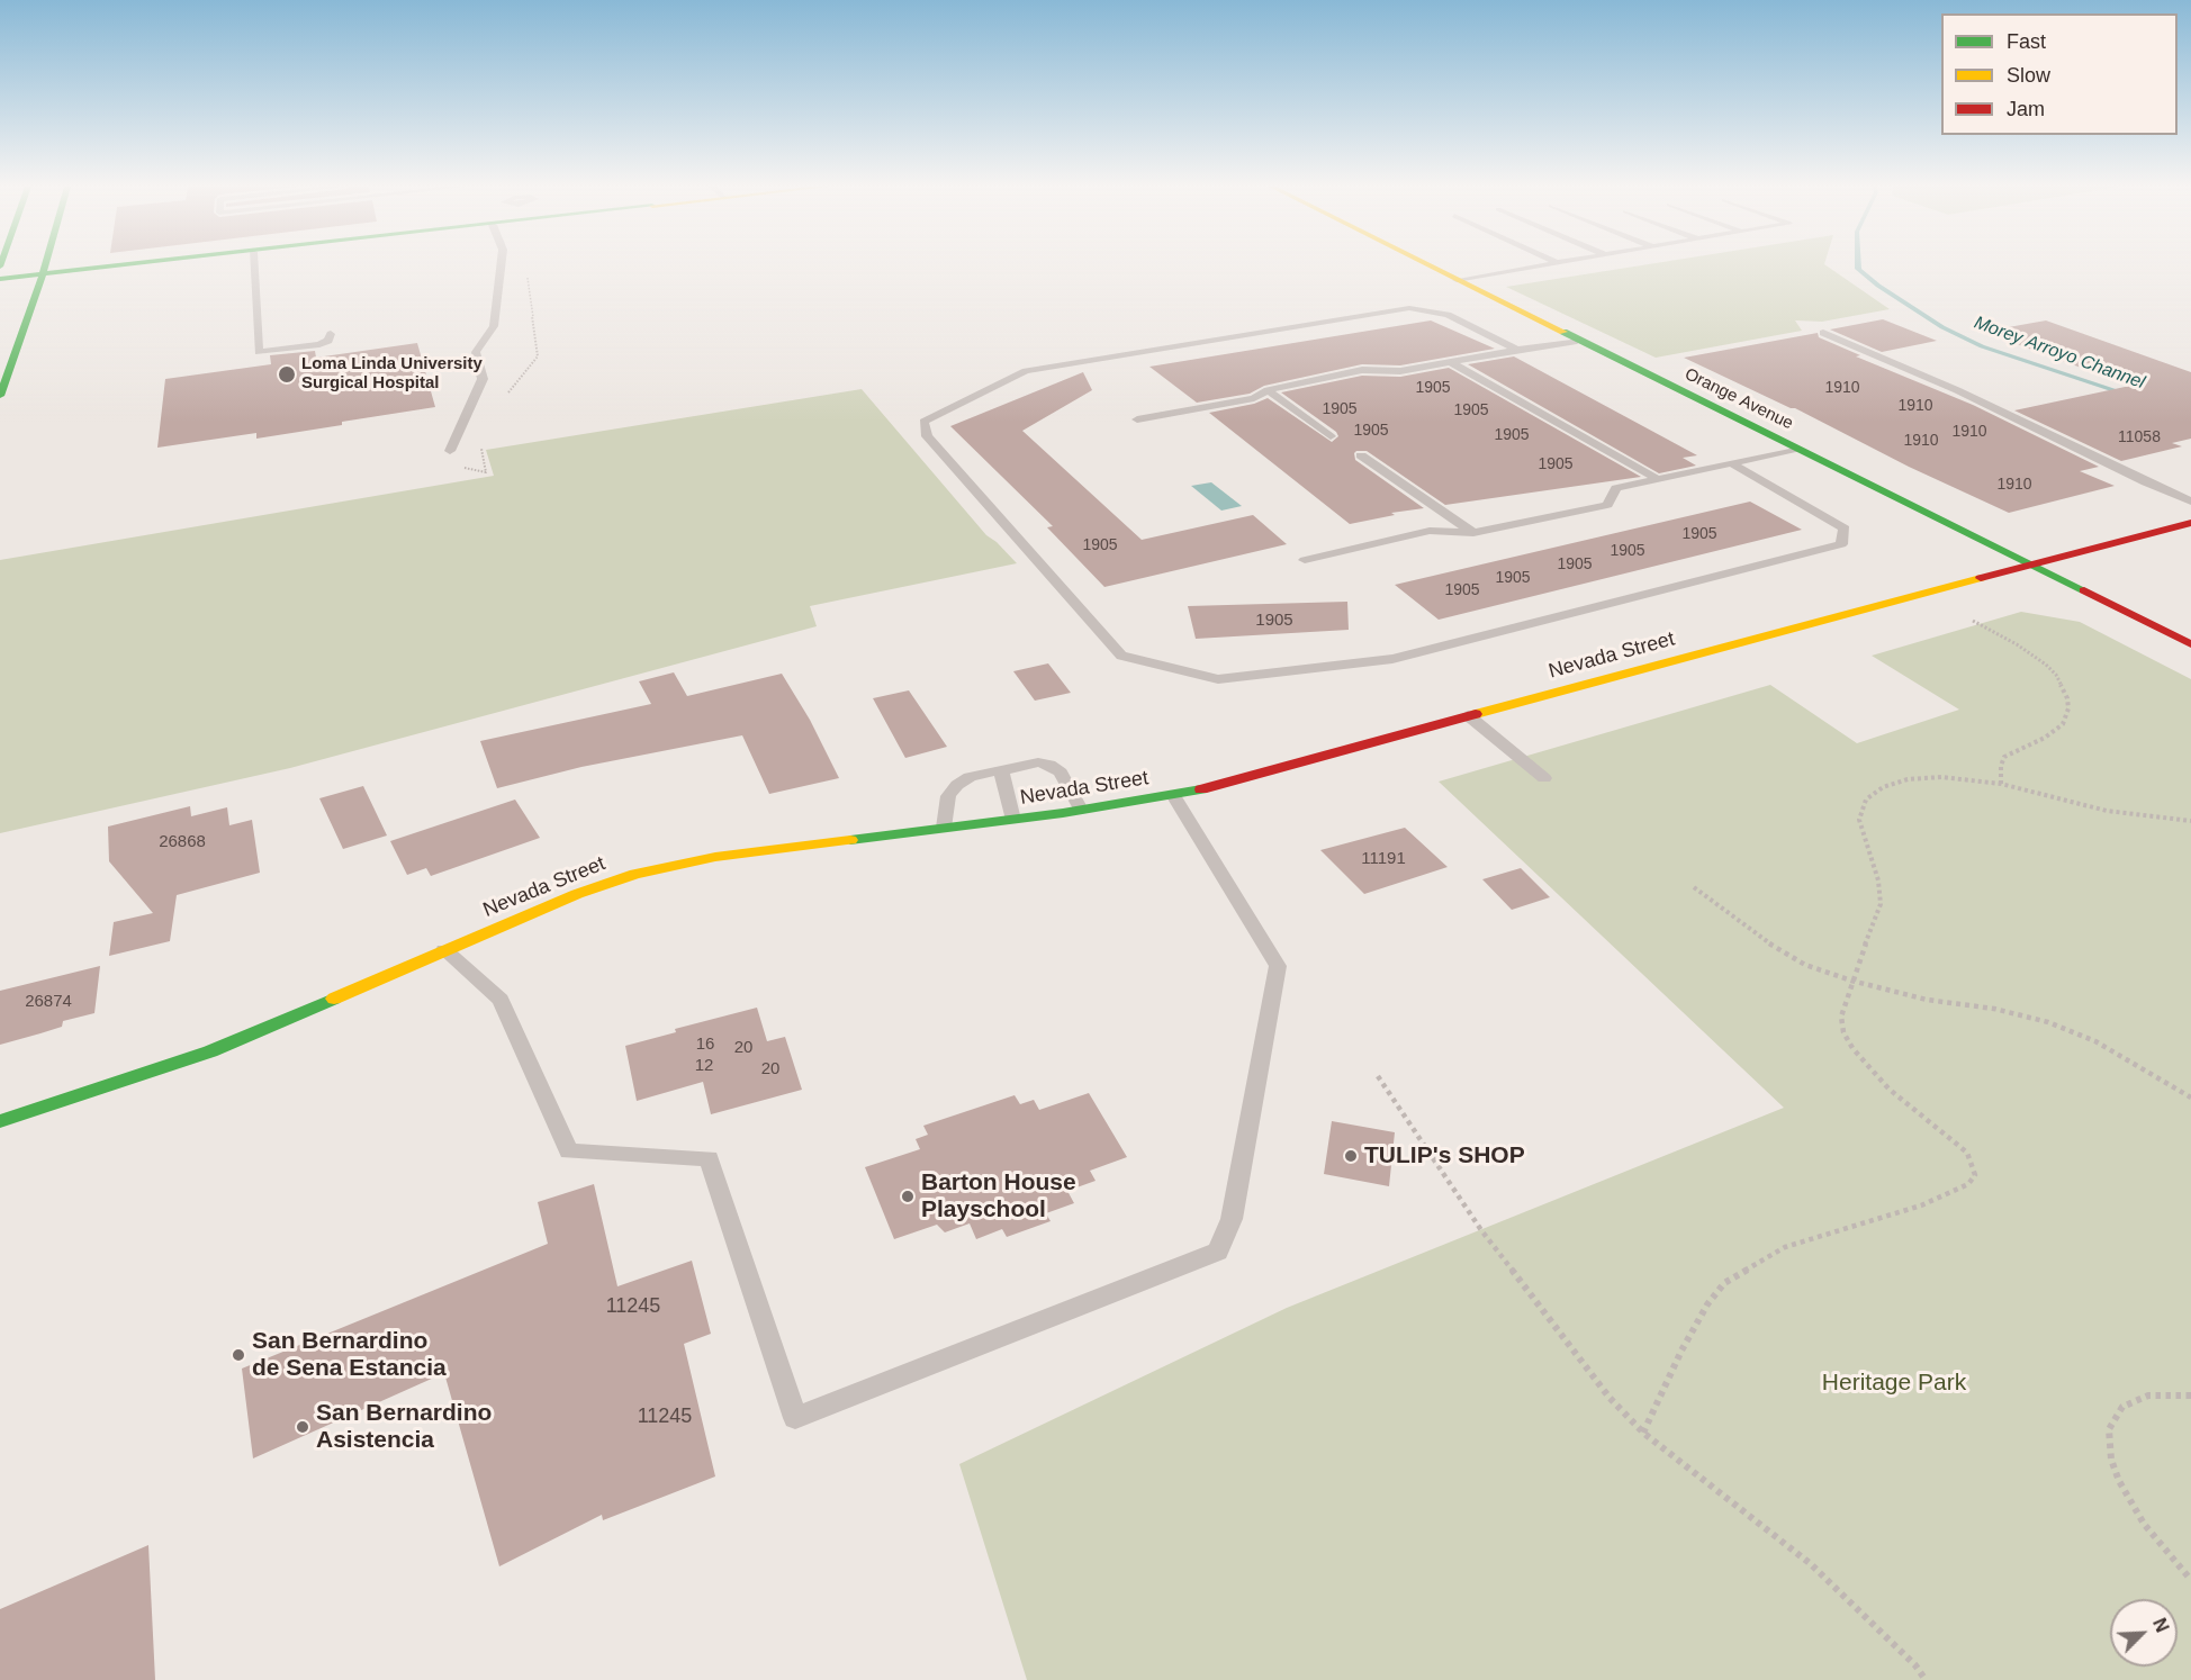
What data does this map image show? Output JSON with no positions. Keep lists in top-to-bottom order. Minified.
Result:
{"streets":{"street":["Orange Avenue","Nevada Street"]},"crossings":[["Orange Avenue","Nevada Street"]],"water":["Morey Arroyo Channel"],"parks":["Heritage Park"],"places":["Loma Linda University Surgical Hospital","TULIP's SHOP","Barton House Playschool","San Bernardino de Sena Estancia","San Bernardino Asistencia"],"house_numbers":["1905","1910","1910","1905","1905","1905","1910","1905","11058","1910","1905","1910","1905","1905","1905","1905","1905","1905","1905","26868","11191","26874","16","20","12","20","11245","11245"],"legend":["Fast","Slow","Jam"],"north":"top right"}
